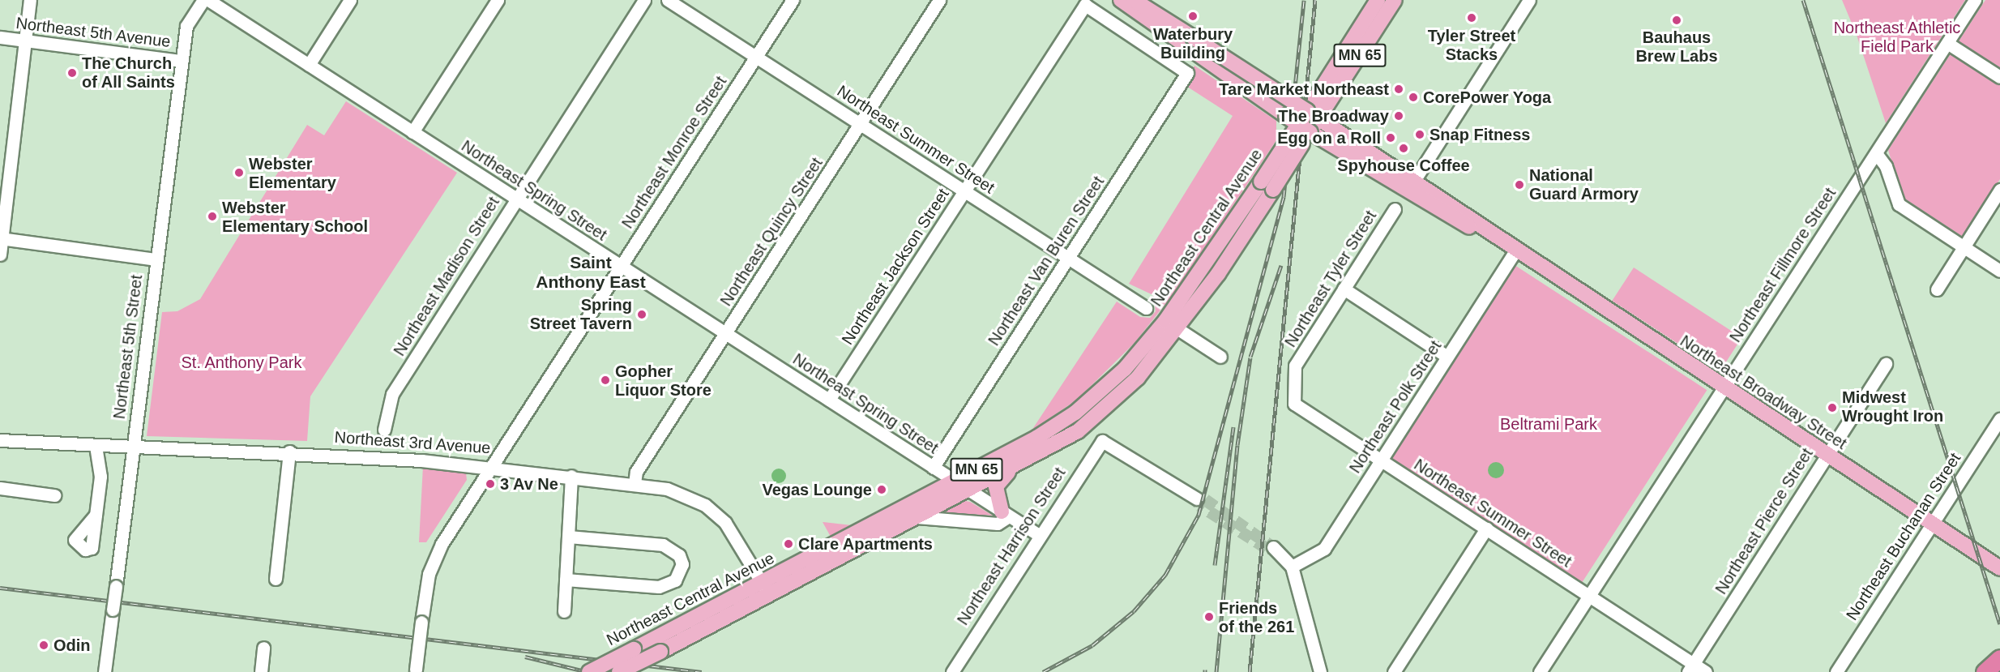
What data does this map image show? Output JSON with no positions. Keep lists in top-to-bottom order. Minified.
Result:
{"streets":{"main road":["MN 65","Northeast Central Avenue","Northeast Broadway Street"],"street":["Northeast 5th Avenue","Northeast Summer Street","Northeast Monroe Street","Northeast Spring Street","Northeast Quincy Street","Northeast Van Buren Street","Northeast Fillmore Street","Northeast Jackson Street","Northeast Madison Street","Northeast Tyler Street","Northeast 5th Street","Northeast Polk Street","Northeast 3rd Avenue","Northeast Pierce Street","Northeast Buchanan Street","Northeast Harrison Street"]},"crossings":[["Northeast 5th Avenue","Northeast 5th Street"],["Northeast Summer Street","Northeast Monroe Street"],["Northeast Summer Street","Northeast Quincy Street"],["Northeast Summer Street","Northeast Van Buren Street"],["Northeast Summer Street","Northeast Fillmore Street"],["Northeast Summer Street","Northeast Jackson Street"],["Northeast Summer Street","Northeast Tyler Street"],["Northeast Summer Street","Northeast Polk Street"],["Northeast Summer Street","Northeast Pierce Street"],["Northeast Monroe Street","Northeast Spring Street"],["Northeast Monroe Street","Northeast 3rd Avenue"],["Northeast Spring Street","Northeast Central Avenue"],["Northeast Spring Street","Northeast Quincy Street"],["Northeast Spring Street","Northeast Van Buren Street"],["Northeast Spring Street","Northeast Jackson Street"],["Northeast Spring Street","Northeast Madison Street"],["Northeast Spring Street","Northeast Harrison Street"],["Northeast Central Avenue","Northeast Broadway Street"],["Northeast Central Avenue","Northeast 3rd Avenue"],["Northeast Quincy Street","Northeast 3rd Avenue"],["Northeast Van Buren Street","Northeast Jackson Street"],["Northeast Fillmore Street","Northeast Broadway Street"],["Northeast 5th Street","Northeast 3rd Avenue"],["Northeast Broadway Street","Northeast Polk Street"],["Northeast Broadway Street","Northeast Pierce Street"],["Northeast Broadway Street","Northeast Buchanan Street"]],"districts":["Saint Anthony East"],"parks":["Northeast Athletic Field Park","St. Anthony Park","Beltrami Park"],"places":["Waterbury Building","Tyler Street Stacks","Bauhaus Brew Labs","The Church of All Saints","Tare Market Northeast","CorePower Yoga","The Broadway","Snap Fitness","Egg on a Roll","Spyhouse Coffee","Webster Elementary","National Guard Armory","Webster Elementary School","Spring Street Tavern","Gopher Liquor Store","Midwest Wrought Iron","3 Av Ne","Vegas Lounge","Clare Apartments","Friends of the 261","Odin"]}
